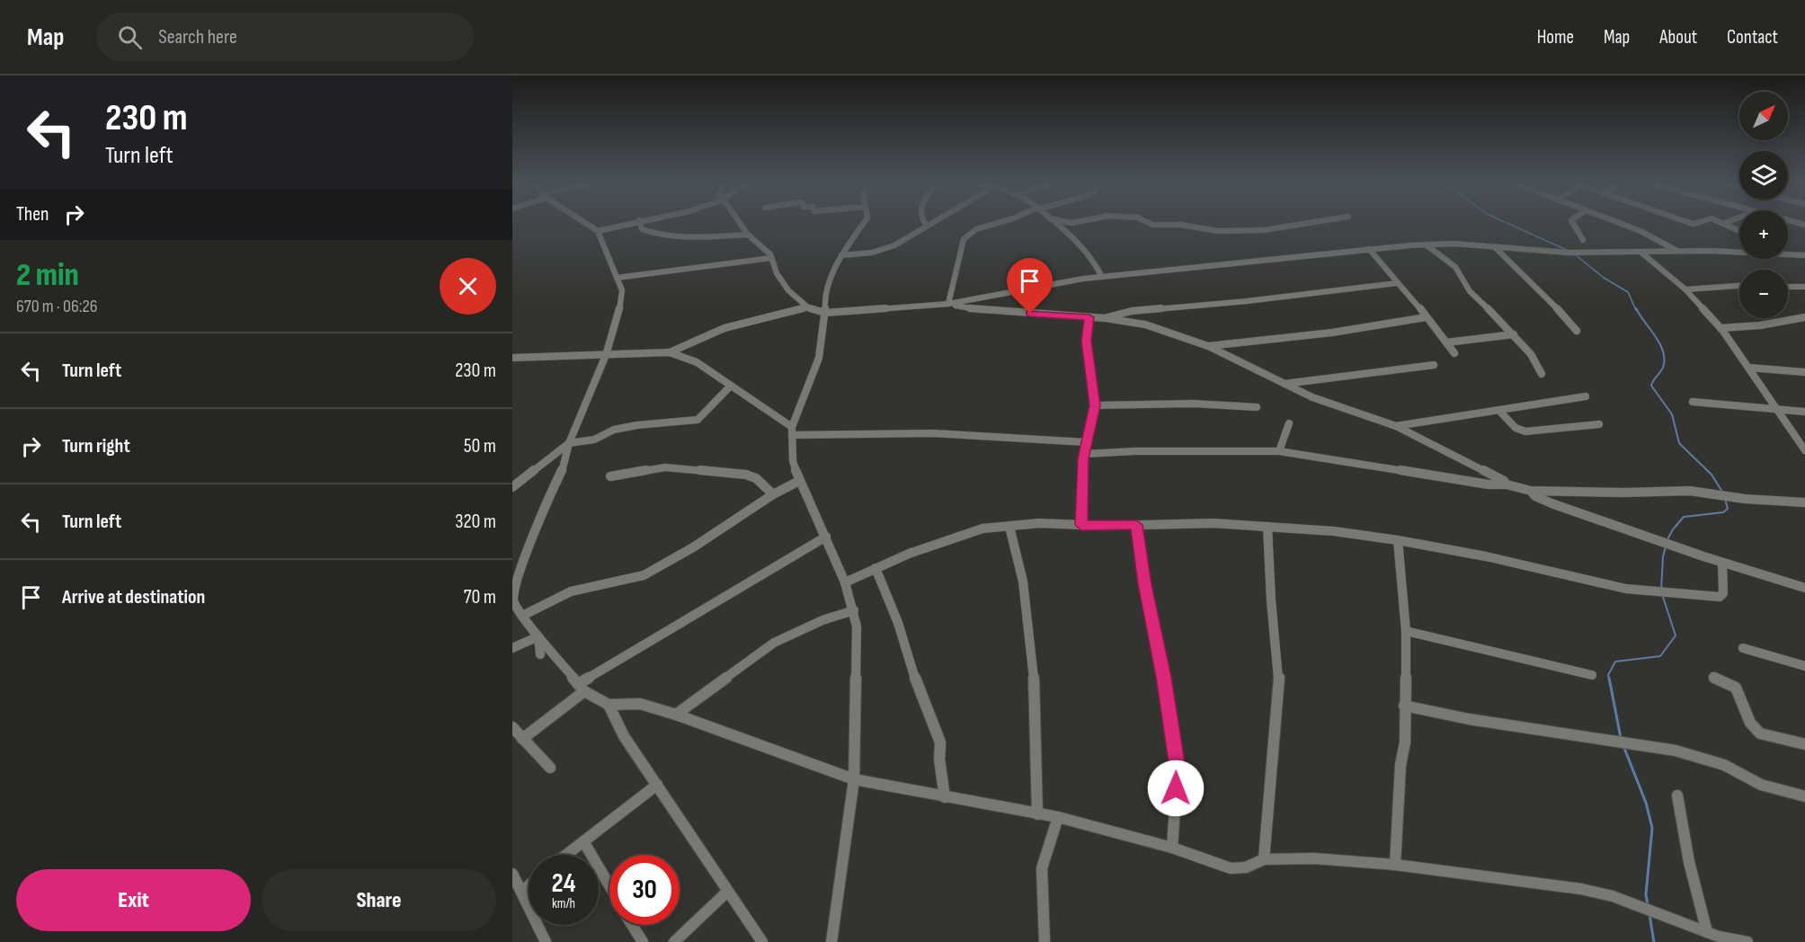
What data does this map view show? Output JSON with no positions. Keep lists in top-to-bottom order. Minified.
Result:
{"north":"top right","page":{"header":"Map","search":"Search here","nav":["Home","Map","About","Contact"],"turn":["230 m","Turn left"],"map_buttons":["+","−"],"then":"Then","heading":["2 min","670 m · 06:26"],"list":[{"name":"Turn left","value":"230 m"},{"name":"Turn right","value":"50 m"},{"name":"Turn left","value":"320 m"},{"name":"Arrive at destination","value":"70 m"}],"speed":"24 km/h","limit":"30","buttons":["Exit","Share"]}}
